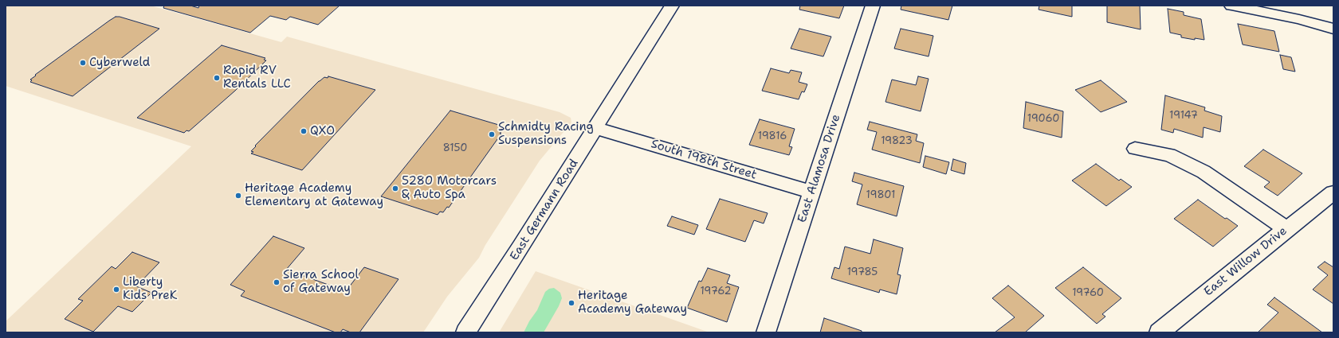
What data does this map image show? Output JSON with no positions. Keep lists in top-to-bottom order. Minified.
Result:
{"streets":{"street":["South 198th Street","East Alamosa Drive","East Germann Road","East Willow Drive"]},"crossings":[["South 198th Street","East Alamosa Drive"],["South 198th Street","East Germann Road"]],"places":["Cyberweld","Rapid RV Rentals LLC","QXO","Schmidty Racing Suspensions","5280 Motorcars & Auto Spa","Heritage Academy Elementary at Gateway","Sierra School of Gateway","Liberty Kids PreK","Heritage Academy Gateway"],"house_numbers":["19147","19060","19816","19823","8150","19801","19785","19762","19760"]}
